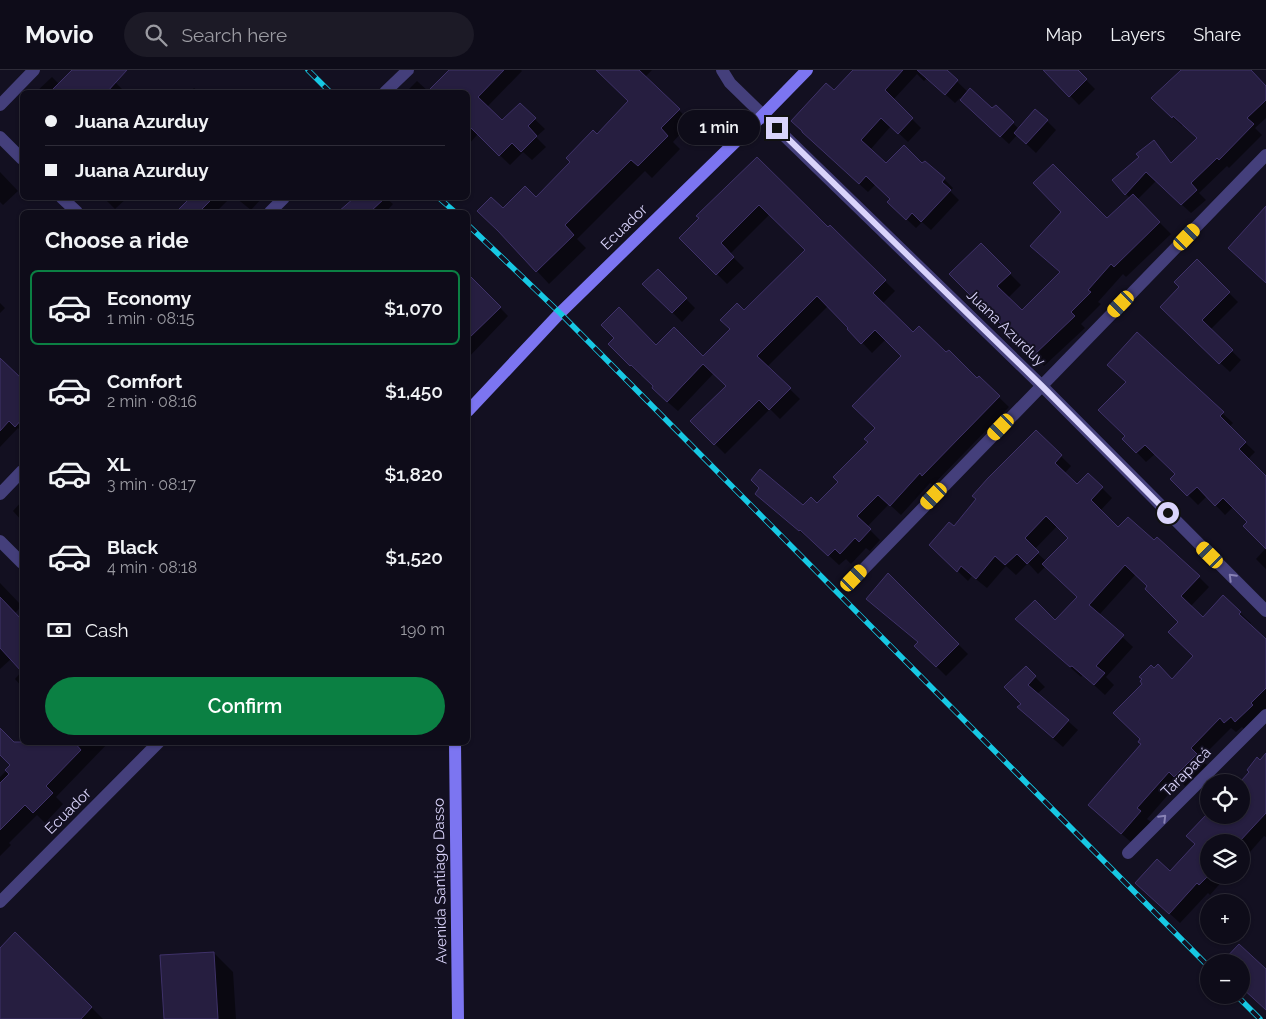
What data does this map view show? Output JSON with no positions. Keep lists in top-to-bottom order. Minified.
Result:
{"streets":{"main road":["Ecuador","Avenida Santiago Dasso"],"street":["Juana Azurduy","Tarapacá"]},"crossings":[["Ecuador","Juana Azurduy"]],"one_way":["Juana Azurduy","Tarapacá"],"page":{"header":"Movio","search":"Search here","nav":["Map","Layers","Share"],"banner":["Juana Azurduy","Juana Azurduy"],"bubble":"1 min","heading":"Choose a ride","list":[{"name":"Economy","note":"1 min · 08:15","value":"$1,070"},{"name":"Comfort","note":"2 min · 08:16","value":"$1,450"},{"name":"XL","note":"3 min · 08:17","value":"$1,820"},{"name":"Black","note":"4 min · 08:18","value":"$1,520"}],"pay":["Cash","190 m"],"buttons":"Confirm","map_buttons":["+","−"]}}
